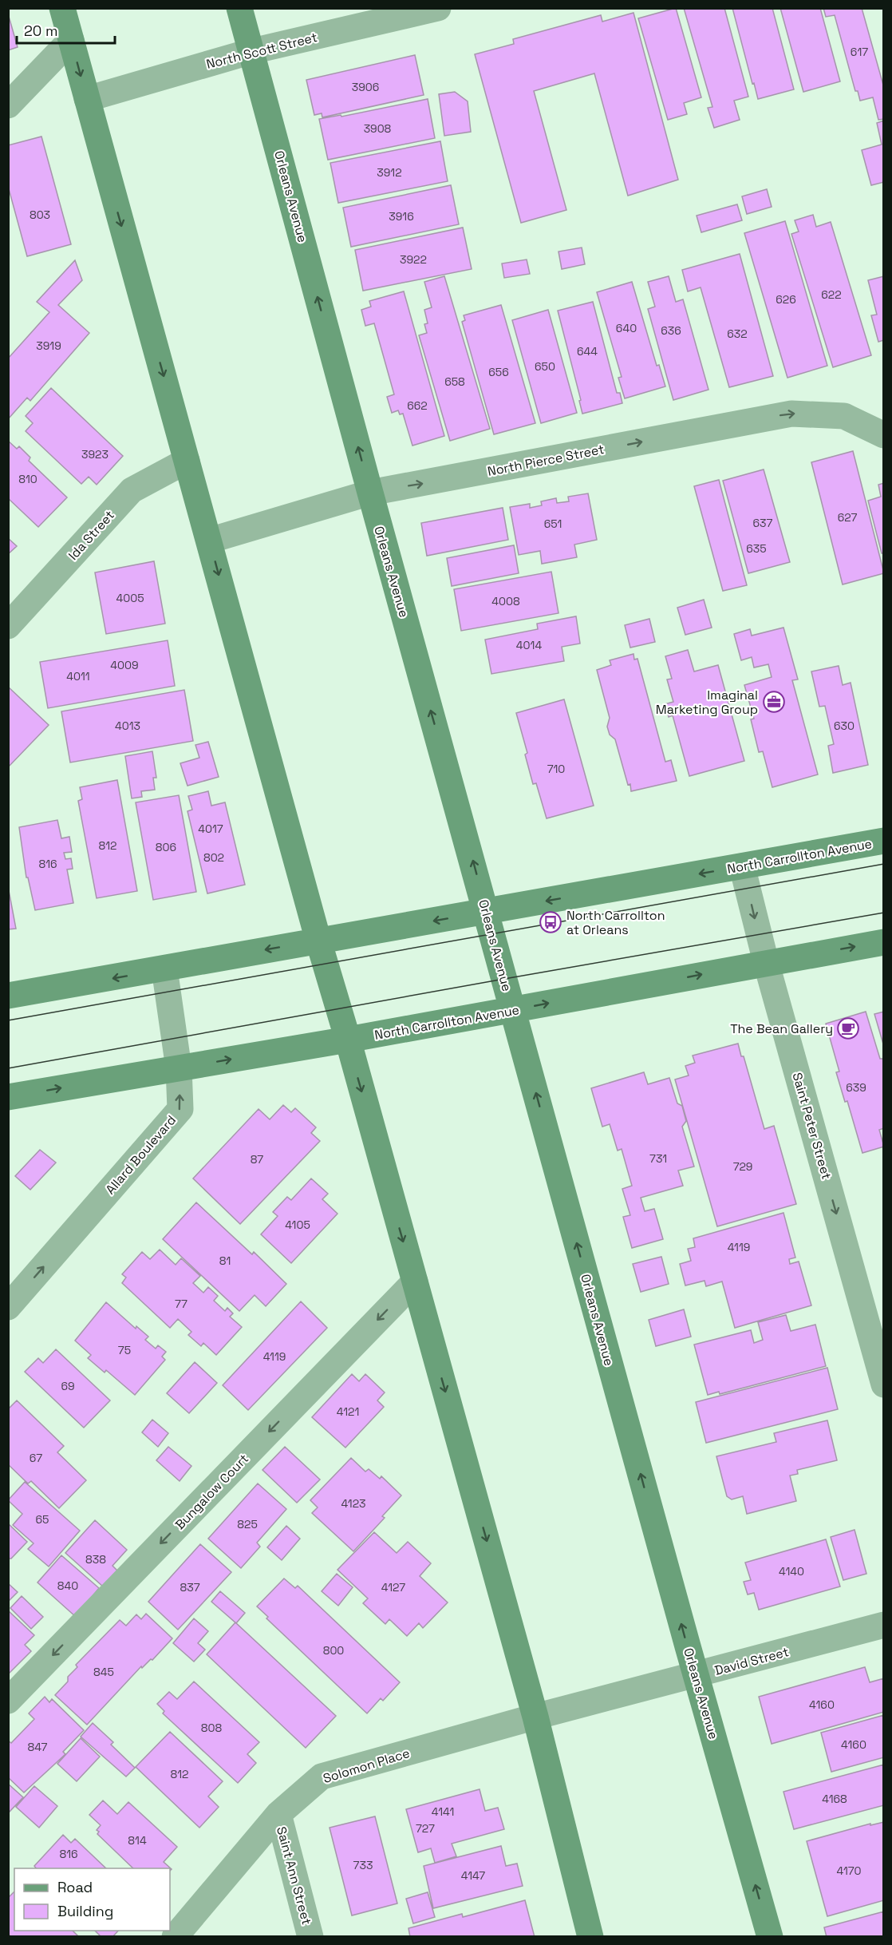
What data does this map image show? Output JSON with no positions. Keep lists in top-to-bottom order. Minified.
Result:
{"streets":{"street":["North Scott Street","Orleans Avenue","North Pierce Street","Ida Street","North Carrollton Avenue","Saint Peter Street","Allard Boulevard","Bungalow Court","David Street","Solomon Place","Saint Ann Street"]},"crossings":[["North Scott Street","Orleans Avenue"],["Orleans Avenue","North Pierce Street"],["Orleans Avenue","North Carrollton Avenue"],["Orleans Avenue","David Street"],["North Carrollton Avenue","Saint Peter Street"],["North Carrollton Avenue","Allard Boulevard"],["David Street","Solomon Place"],["Solomon Place","Saint Ann Street"]],"one_way":["North Pierce Street","Saint Peter Street","Allard Boulevard","Bungalow Court"],"places":{"office":["Imaginal Marketing Group"],"bus stop":["North Carrollton at Orleans"],"cafe":["The Bean Gallery"]},"house_numbers":["617","3906","3908","3912","803","3916","3922","622","626","640","636","632","3919","644","650","656","658","662","3923","810","627","637","651","635","4005","4008","4014","4009","4011","4013","630","710","4017","812","806","802","816","639","731","87","729","4105","4119","81","77","75","4119","69","4121","67","4123","65","825","838","4140","840","837","4127","800","845","4160","808","4160","847","812","4168","4141","727","814","816","733","4170","4147"],"legend":["Road","Building"],"scale_bar":"20 m"}
